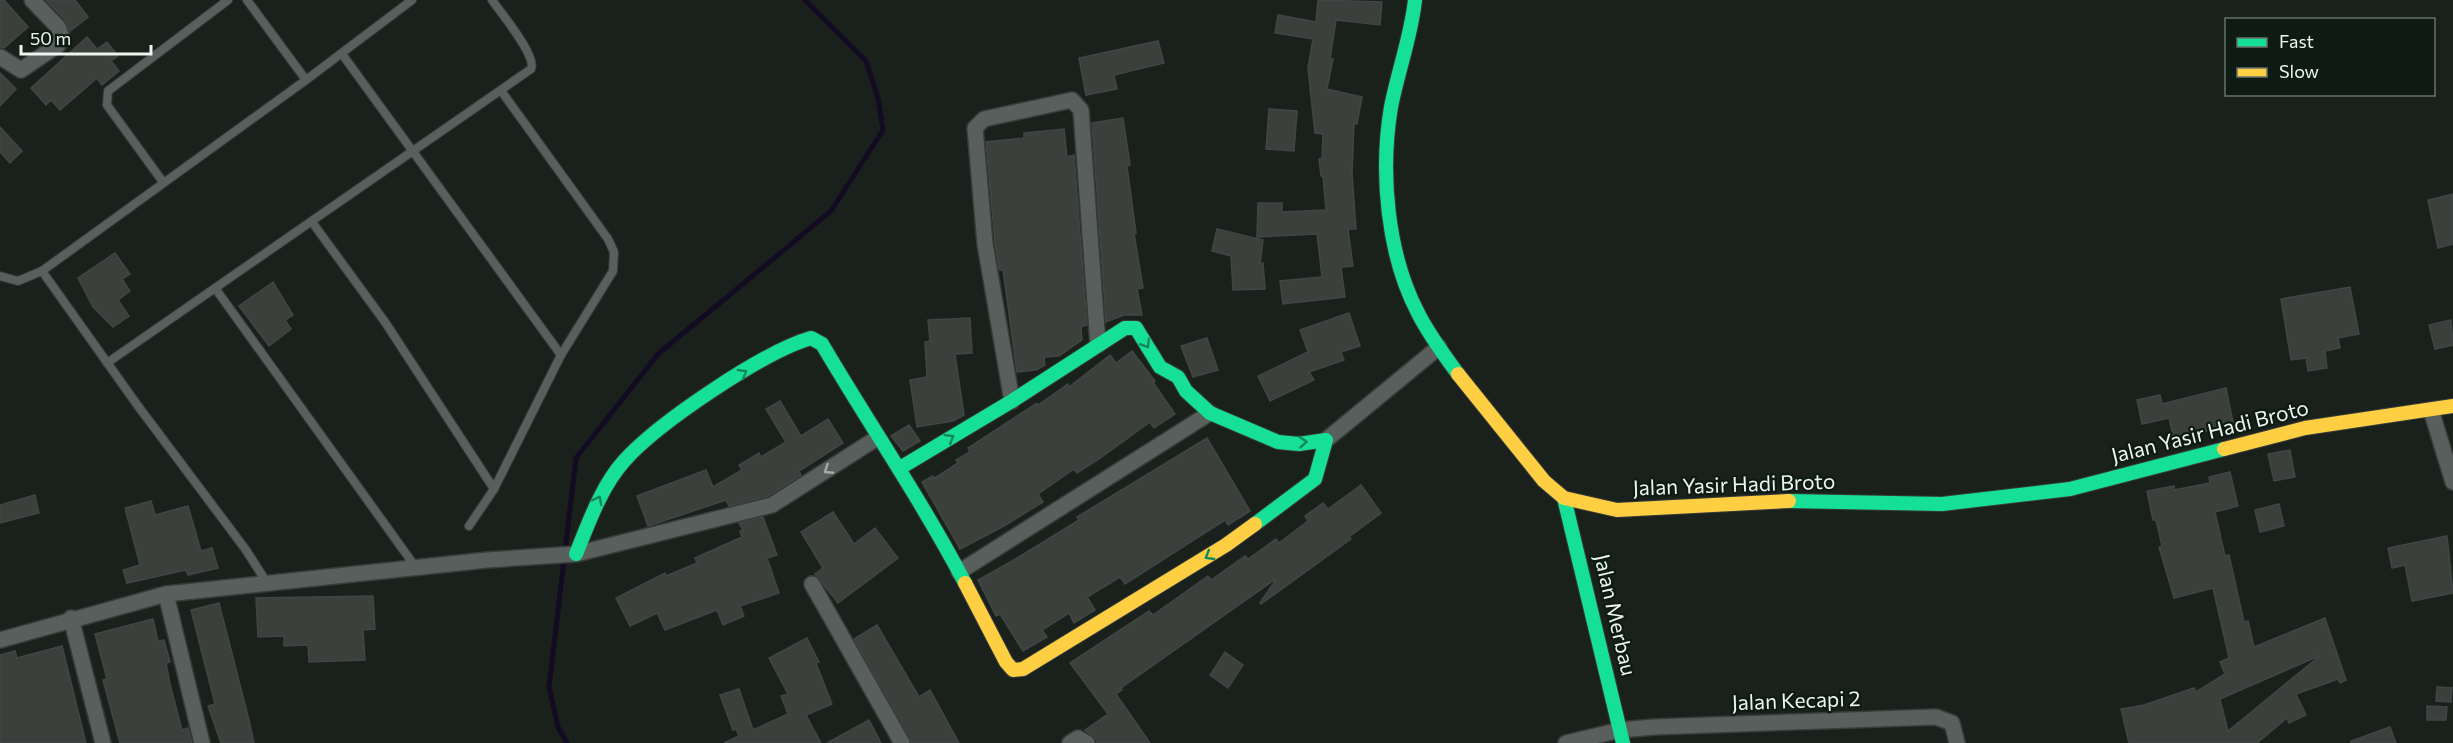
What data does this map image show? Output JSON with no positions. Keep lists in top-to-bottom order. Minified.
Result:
{"streets":{"street":["Jalan Yasir Hadi Broto","Jalan Merbau","Jalan Kecapi 2"]},"crossings":[["Jalan Yasir Hadi Broto","Jalan Merbau"],["Jalan Merbau","Jalan Kecapi 2"]],"legend":["Fast","Slow"],"scale_bar":"50 m"}
